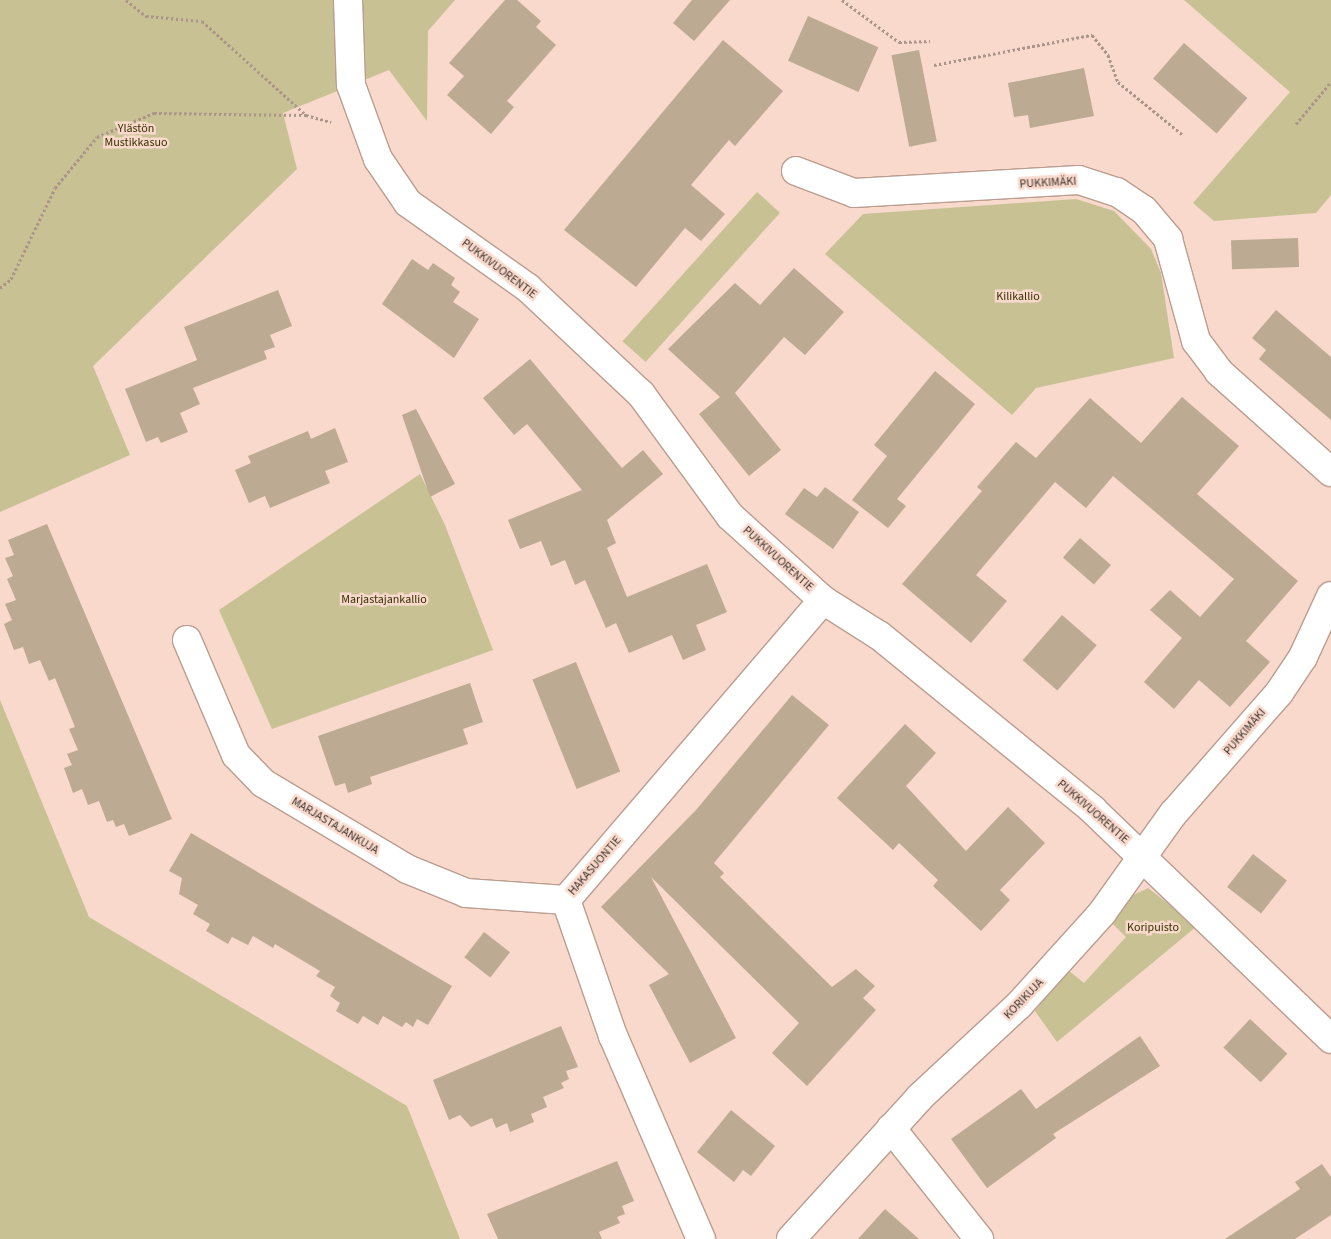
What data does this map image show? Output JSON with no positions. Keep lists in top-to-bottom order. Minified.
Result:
{"streets":{"street":["PUKKIMÄKI","PUKKIVUORENTIE","MARJASTAJANKUJA","HAKASUONTIE","KORIKUJA"]},"crossings":[["PUKKIMÄKI","PUKKIVUORENTIE"],["PUKKIMÄKI","KORIKUJA"],["PUKKIVUORENTIE","HAKASUONTIE"],["PUKKIVUORENTIE","KORIKUJA"],["MARJASTAJANKUJA","HAKASUONTIE"]],"parks":["Ylästön Mustikkasuo","Kilikallio","Marjastajankallio","Koripuisto"]}
